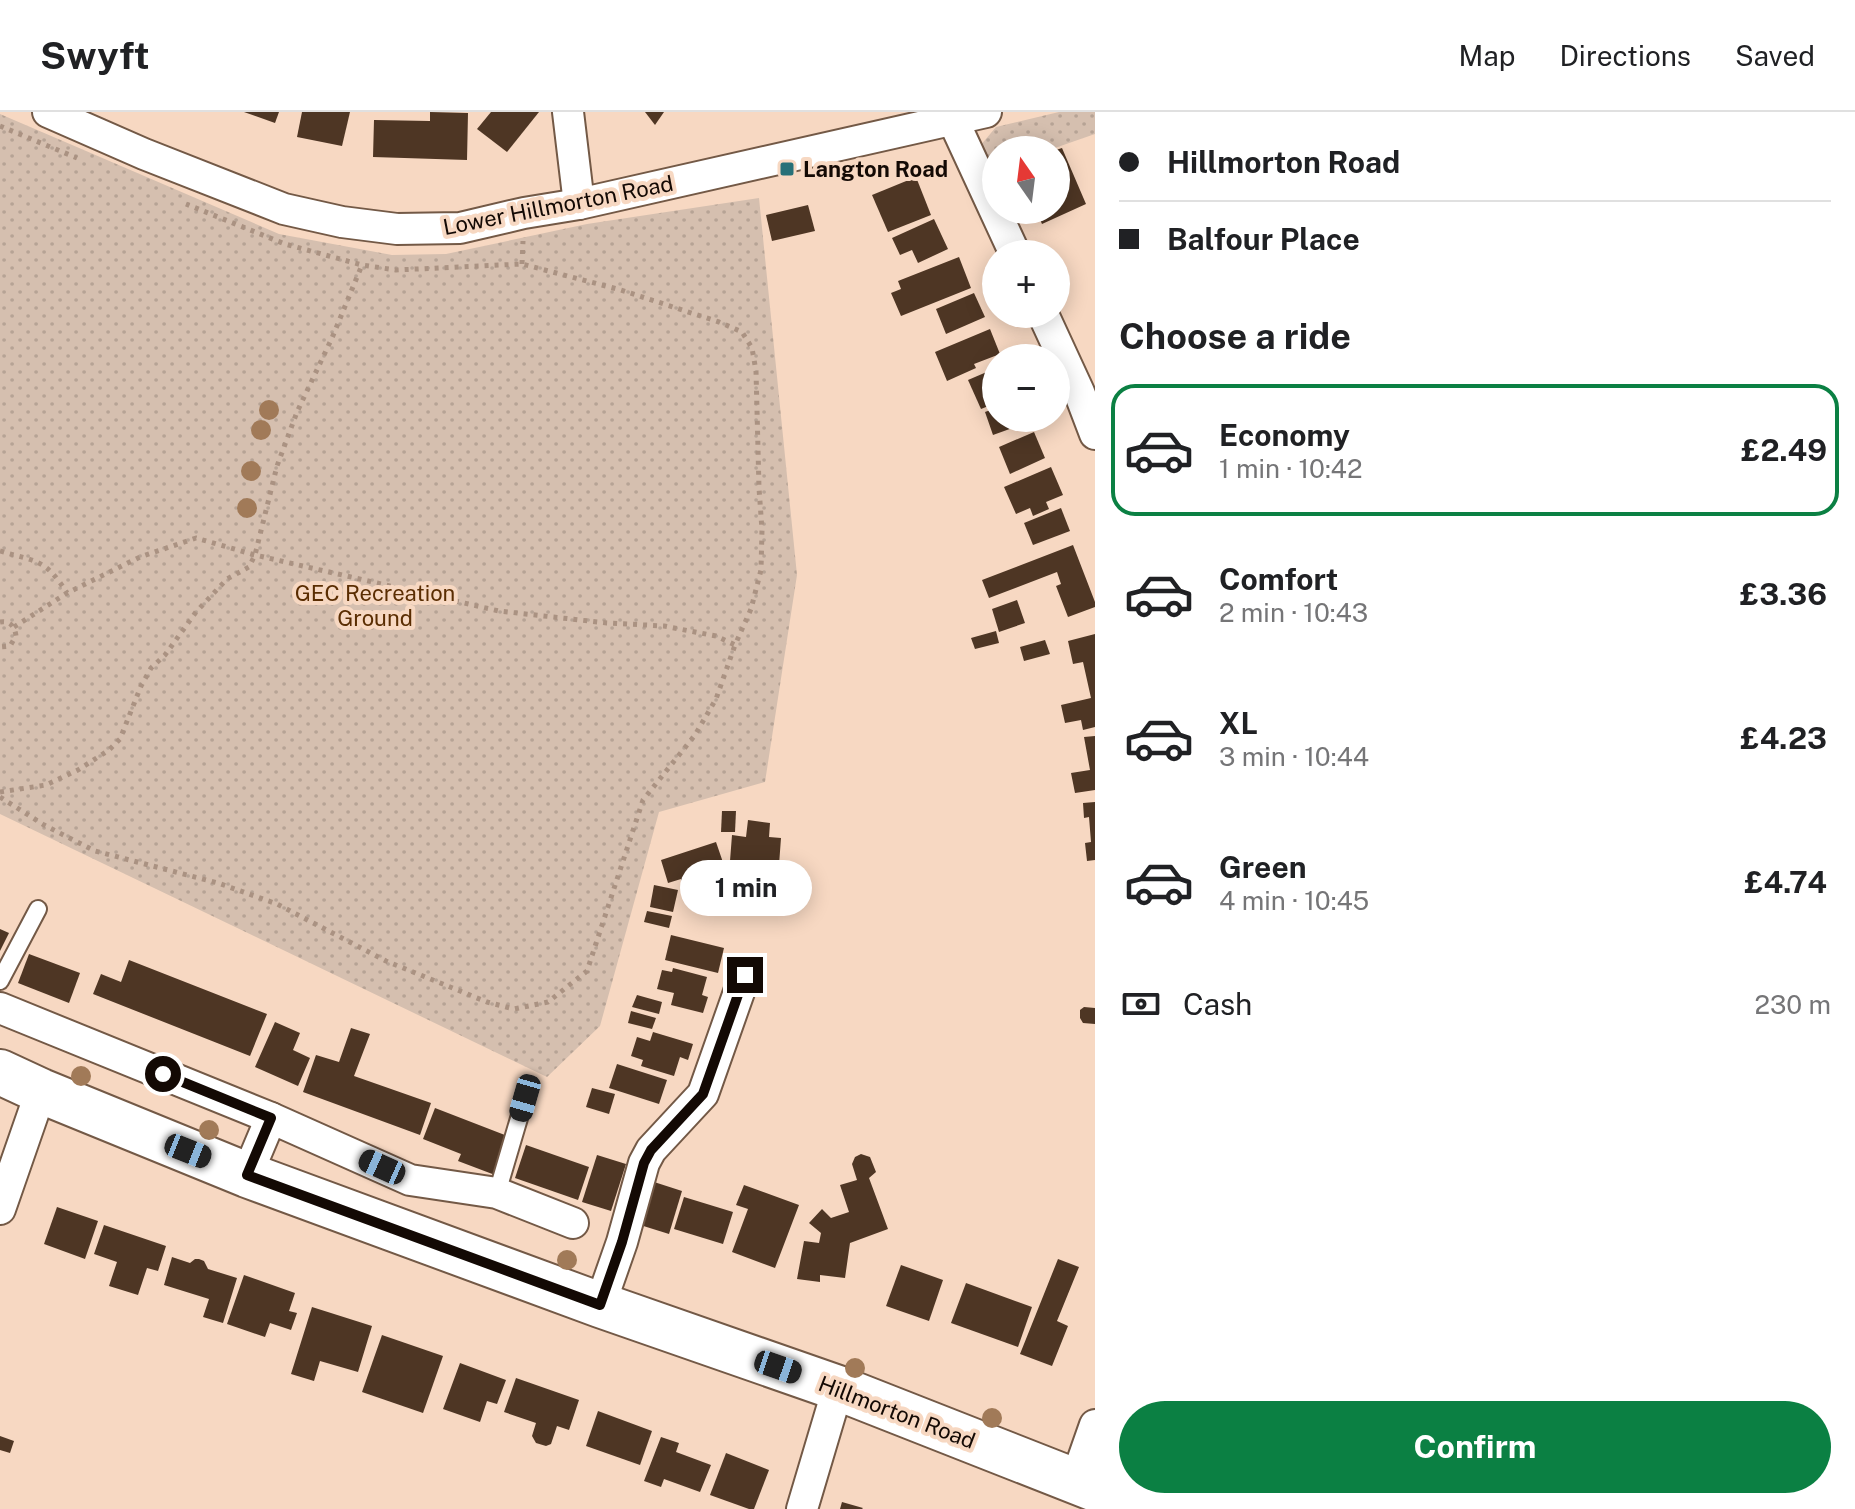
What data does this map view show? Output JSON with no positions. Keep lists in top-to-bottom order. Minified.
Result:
{"streets":{"highway":["Hillmorton Road"],"street":["Lower Hillmorton Road"]},"parks":["GEC Recreation Ground"],"places":{"transit":["Langton Road"]},"north":"top","page":{"header":"Swyft","nav":["Map","Directions","Saved"],"banner":["Hillmorton Road","Balfour Place"],"map_buttons":["+","−"],"heading":"Choose a ride","list":[{"name":"Economy","note":"1 min · 10:42","value":"£2.49"},{"name":"Comfort","note":"2 min · 10:43","value":"£3.36"},{"name":"XL","note":"3 min · 10:44","value":"£4.23"},{"name":"Green","note":"4 min · 10:45","value":"£4.74"}],"bubble":"1 min","pay":["Cash","230 m"],"buttons":"Confirm"}}
